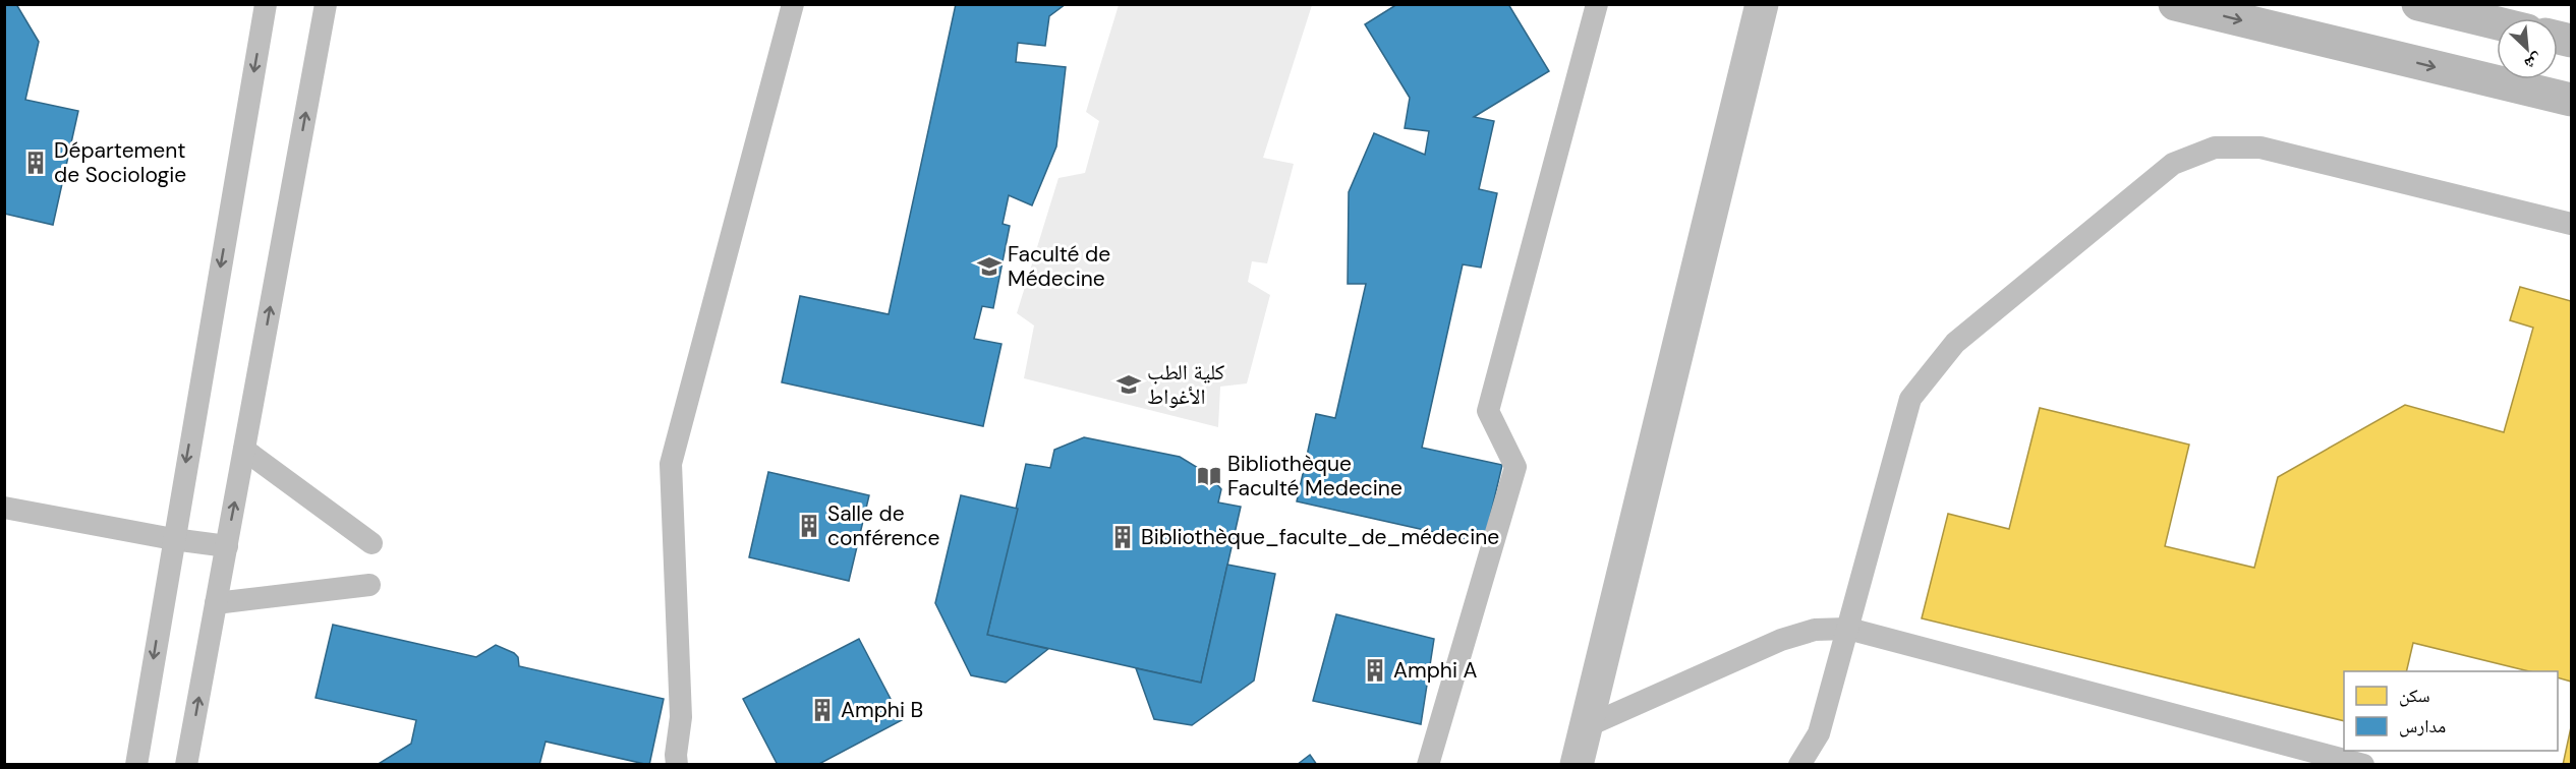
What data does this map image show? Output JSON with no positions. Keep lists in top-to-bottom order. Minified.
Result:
{"places":{"building":["Département de Sociologie","Salle de conférence","Bibliothèque_faculte_de_médecine","Amphi A","Amphi B"],"school or university":["Faculté de Médecine","كلية الطب الأغواط"],"library":["Bibliothèque Faculté Medecine"]},"legend":["سكن","مدارس"],"north":"bottom right"}
